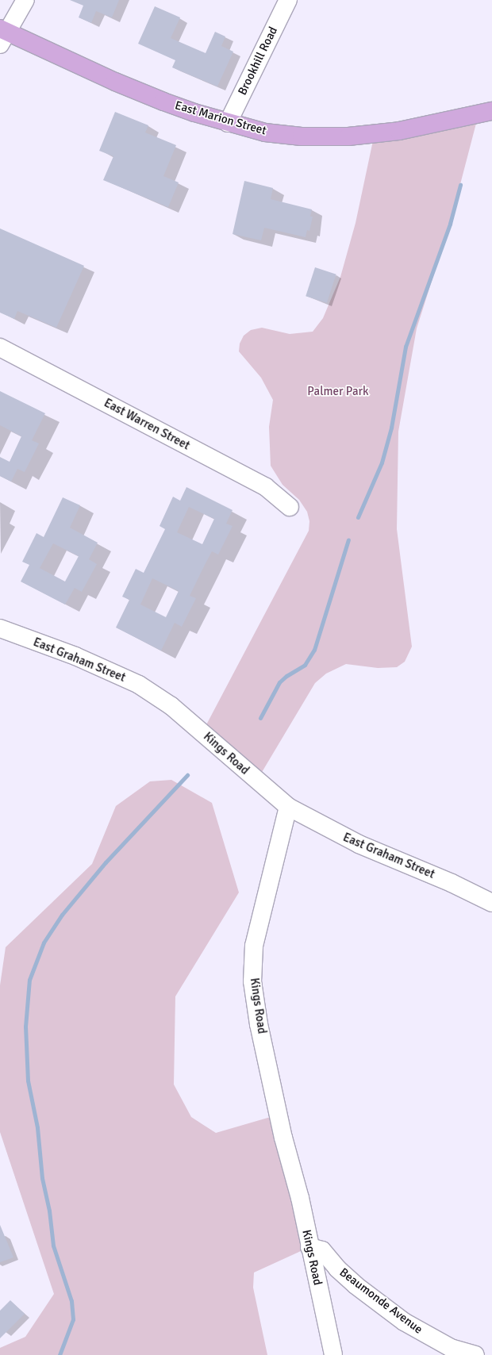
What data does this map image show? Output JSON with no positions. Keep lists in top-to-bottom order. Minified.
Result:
{"streets":{"main road":["East Marion Street"],"street":["Brookhill Road","East Warren Street","East Graham Street","Kings Road","Beaumonde Avenue"]},"crossings":[["Brookhill Road","East Marion Street"],["East Graham Street","Kings Road"],["Kings Road","Beaumonde Avenue"]],"parks":["Palmer Park"]}
